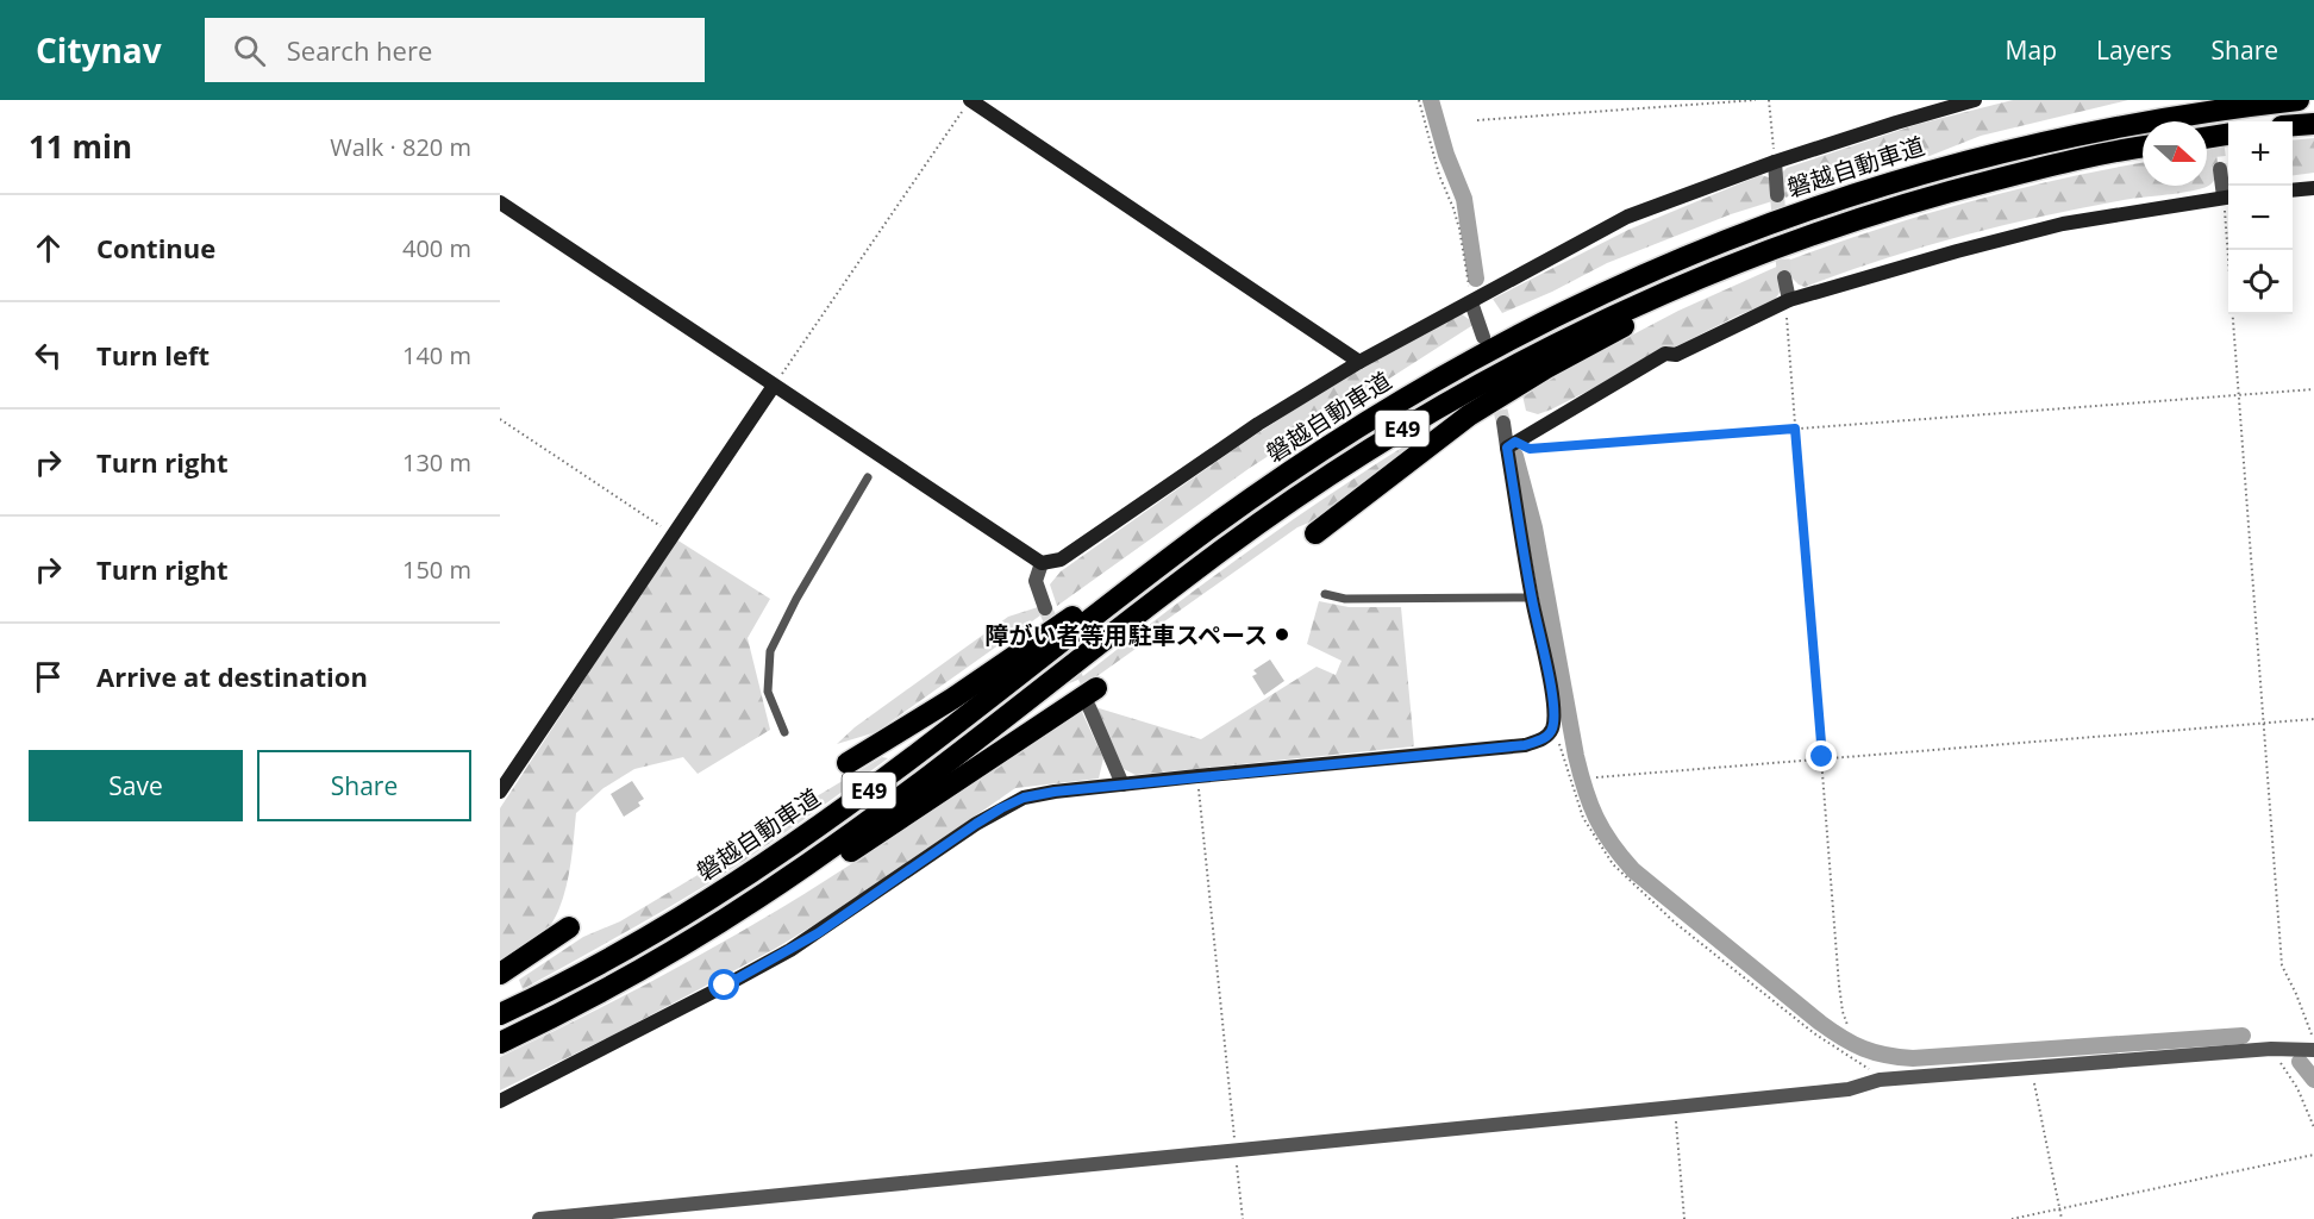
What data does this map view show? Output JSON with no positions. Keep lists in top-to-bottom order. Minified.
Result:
{"streets":{"highway":["磐越自動車道","E49"]},"places":["障がい者等用駐車スペース"],"north":"right","page":{"header":"Citynav","search":"Search here","nav":["Map","Layers","Share"],"heading":["11 min","Walk · 820 m"],"map_buttons":["+","−"],"list":[["Continue","400 m"],["Turn left","140 m"],["Turn right","130 m"],["Turn right","150 m"],"Arrive at destination"],"buttons":["Save","Share"]}}
